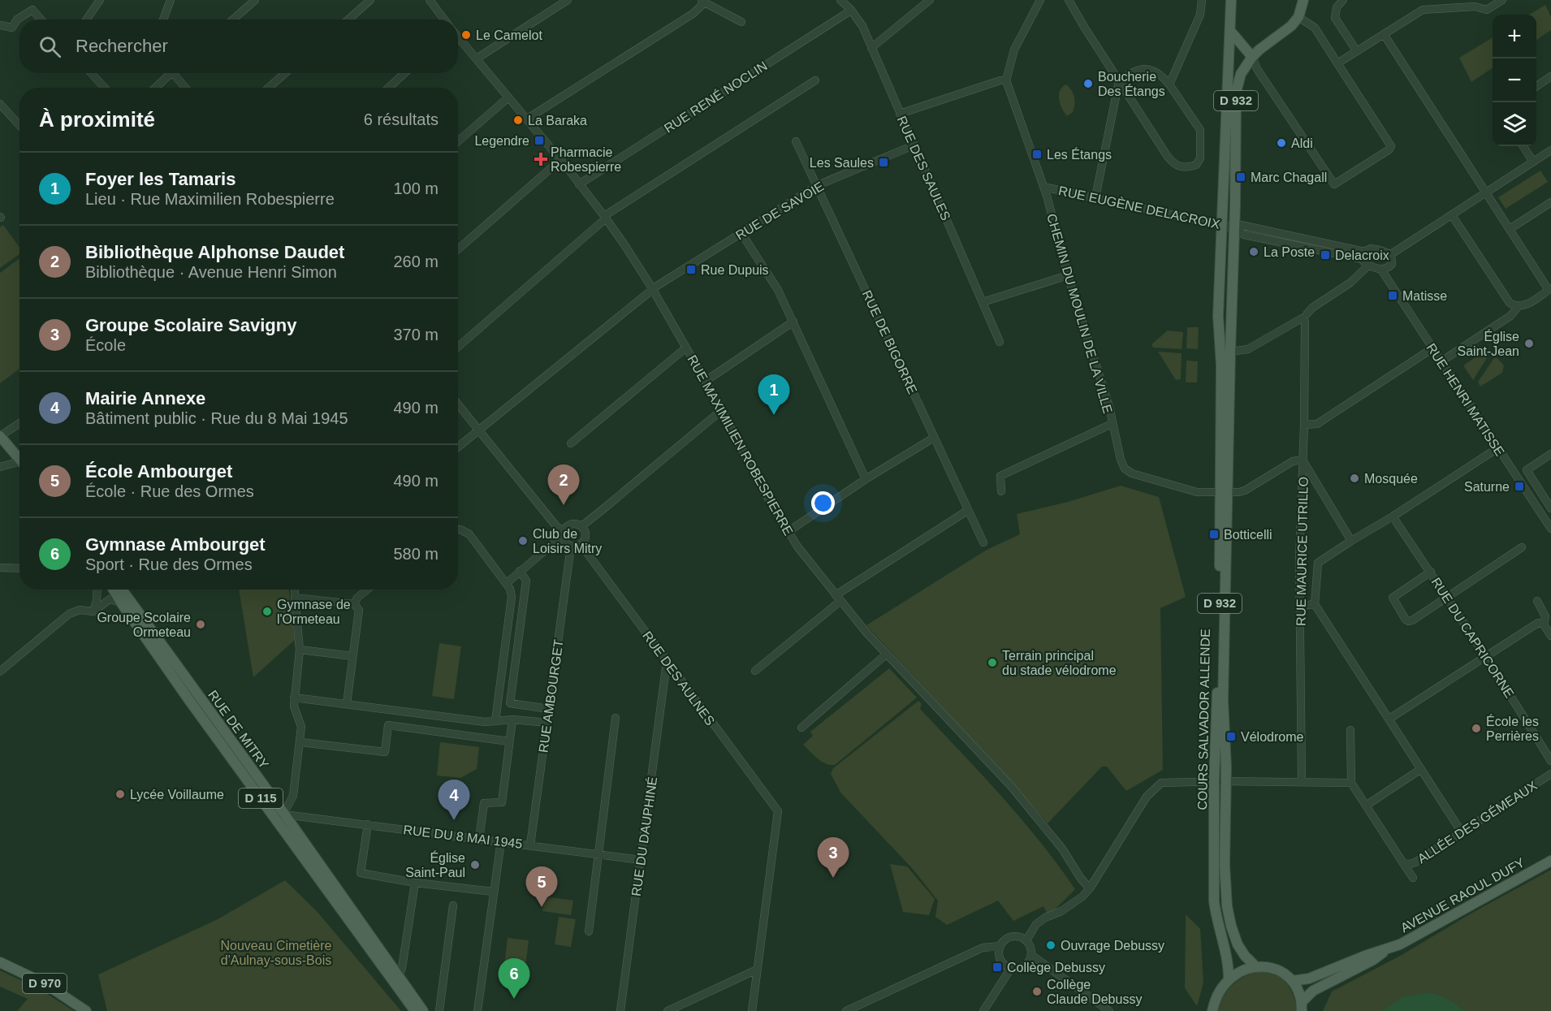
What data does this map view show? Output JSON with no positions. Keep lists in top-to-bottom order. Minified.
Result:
{"streets":{"main road":["D 932","COURS SALVADOR ALLENDE","RUE DE MITRY","D 115","AVENUE RAOUL DUFY","D 970"],"street":["RUE RENÉ NOCLIN","RUE DES SAULES","RUE EUGÈNE DELACROIX","RUE DE SAVOIE","CHEMIN DU MOULIN DE LA VILLE","RUE DE BIGORRE","RUE HENRI MATISSE","RUE MAXIMILIEN ROBESPIERRE","RUE MAURICE UTRILLO","RUE DU CAPRICORNE","RUE DES AULNES","RUE AMBOURGET","ALLÉE DES GÉMEAUX","RUE DU 8 MAI 1945","RUE DU DAUPHINÉ"]},"crossings":[["RUE RENÉ NOCLIN","RUE DES SAULES"],["RUE RENÉ NOCLIN","RUE MAXIMILIEN ROBESPIERRE"],["D 932","RUE EUGÈNE DELACROIX"],["D 932","COURS SALVADOR ALLENDE"],["RUE DES SAULES","RUE DE SAVOIE"],["RUE EUGÈNE DELACROIX","CHEMIN DU MOULIN DE LA VILLE"],["RUE EUGÈNE DELACROIX","RUE HENRI MATISSE"],["RUE EUGÈNE DELACROIX","COURS SALVADOR ALLENDE"],["RUE DE SAVOIE","RUE DE BIGORRE"],["RUE DE SAVOIE","RUE MAXIMILIEN ROBESPIERRE"],["CHEMIN DU MOULIN DE LA VILLE","RUE MAURICE UTRILLO"],["CHEMIN DU MOULIN DE LA VILLE","COURS SALVADOR ALLENDE"],["RUE DES AULNES","RUE AMBOURGET"],["RUE DES AULNES","RUE DU DAUPHINÉ"],["RUE AMBOURGET","RUE DU 8 MAI 1945"],["RUE DE MITRY","RUE DU 8 MAI 1945"],["RUE DU 8 MAI 1945","RUE DU DAUPHINÉ"]],"parks":["Nouveau Cimetière d'Aulnay-sous-Bois"],"places":{"other":["Le Camelot","Boucherie Des Étangs","La Baraka","Aldi","La Poste","Église Saint-Jean","Mosquée","Club de Loisirs Mitry","Gymnase de l'Ormeteau","Groupe Scolaire Ormeteau","Terrain principal du stade vélodrome","École les Perrières","Lycée Voillaume","Église Saint-Paul","Ouvrage Debussy","Collège Claude Debussy"],"transit":["Legendre","Les Étangs","Les Saules","Marc Chagall","Delacroix","Rue Dupuis","Matisse","Saturne","Botticelli","Vélodrome","Collège Debussy"],"health":["Pharmacie Robespierre"]},"page":{"map_buttons":["+","−"],"search":"Rechercher","heading":["À proximité","6 résultats"],"list":[{"mark":"1","name":"Foyer les Tamaris","note":"Lieu · Rue Maximilien Robespierre","value":"100 m"},{"mark":"2","name":"Bibliothèque Alphonse Daudet","note":"Bibliothèque · Avenue Henri Simon","value":"260 m"},{"mark":"3","name":"Groupe Scolaire Savigny","note":"École","value":"370 m"},{"mark":"4","name":"Mairie Annexe","note":"Bâtiment public · Rue du 8 Mai 1945","value":"490 m"},{"mark":"5","name":"École Ambourget","note":"École · Rue des Ormes","value":"490 m"},{"mark":"6","name":"Gymnase Ambourget","note":"Sport · Rue des Ormes","value":"580 m"}],"pins":["1","2","4","3","5","6"]}}
